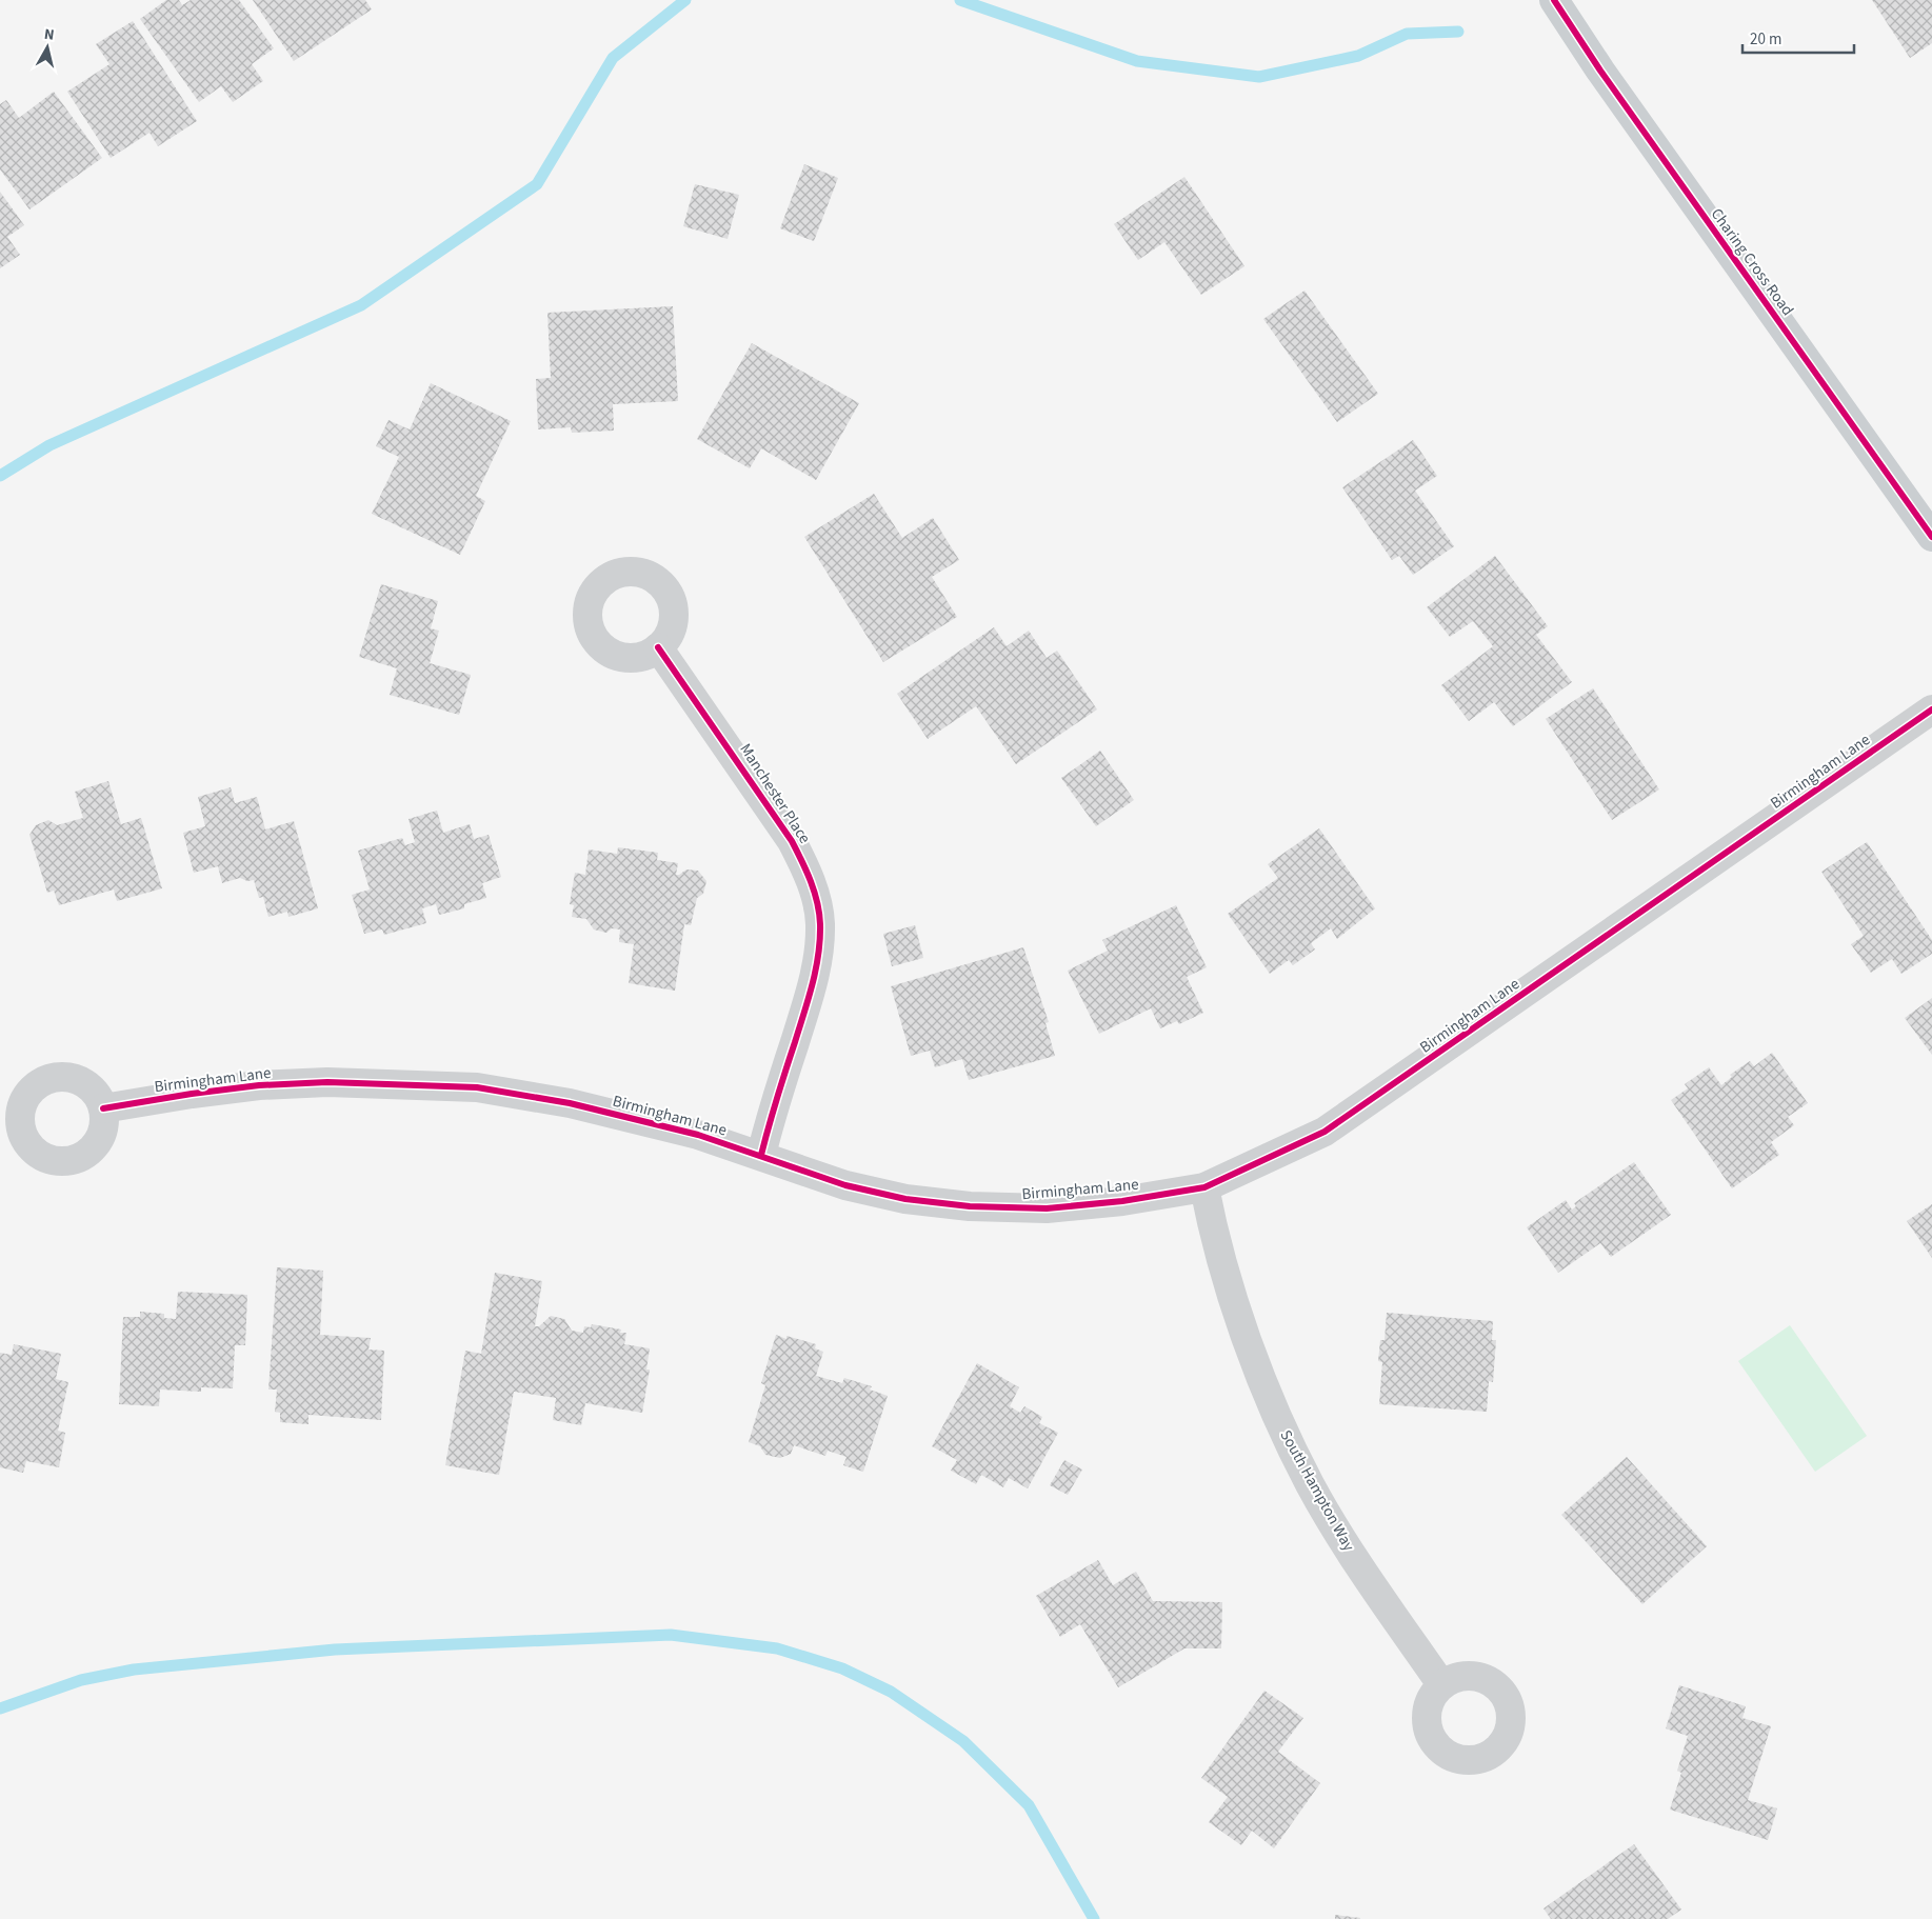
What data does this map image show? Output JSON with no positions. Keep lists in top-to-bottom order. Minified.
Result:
{"streets":{"main road":["Charing Cross Road"],"street":["Birmingham Lane","Manchester Place","South Hampton Way"]},"crossings":[["Birmingham Lane","Manchester Place"],["Birmingham Lane","South Hampton Way"]],"scale_bar":"20 m","north":"top"}
